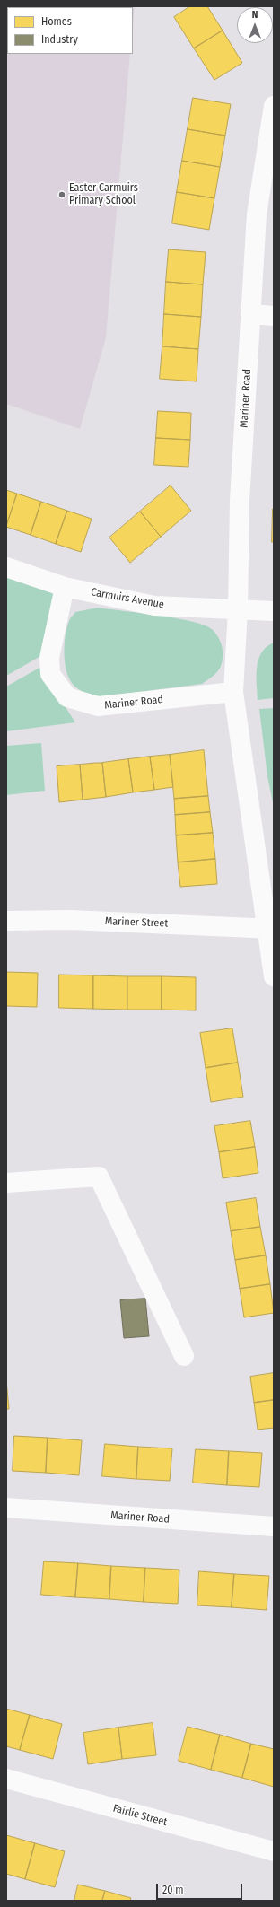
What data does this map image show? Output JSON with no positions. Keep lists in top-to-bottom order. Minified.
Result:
{"streets":{"street":["Mariner Road","Carmuirs Avenue","Mariner Street","Fairlie Street"]},"crossings":[["Mariner Road","Carmuirs Avenue"],["Mariner Road","Mariner Street"]],"places":["Easter Carmuirs Primary School"],"legend":["Homes","Industry"],"scale_bar":"20 m","north":"top"}
